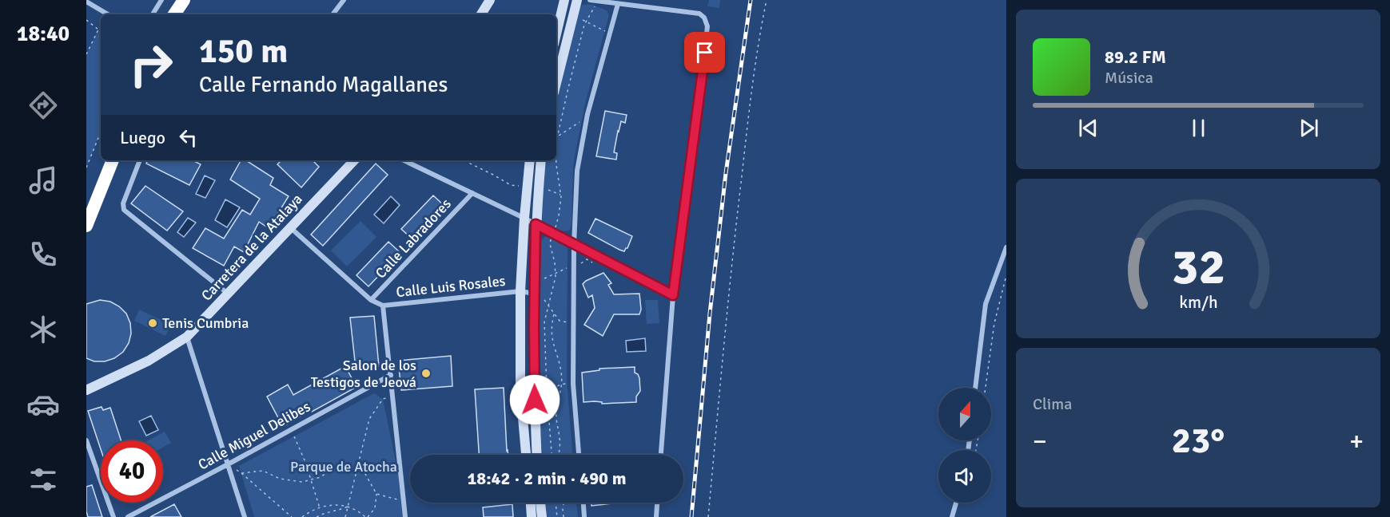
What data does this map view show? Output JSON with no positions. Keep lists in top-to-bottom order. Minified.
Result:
{"streets":{"street":["Calle Labradores","Carretera de la Atalaya","Calle Luis Rosales","Calle Miguel Delibes"]},"parks":["Parque de Atocha"],"places":["Tenis Cumbria","Salon de los Testigos de Jeová"],"north":"top","page":{"tabs":"18:40","turn":["150 m","Calle Fernando Magallanes"],"song":["89.2 FM","Música"],"then":"Luego","tile":"Clima","heat":["−","23°","+"],"limit":"40","trip":"18:42 · 2 min · 490 m","gauge":["32","km/h"]}}
